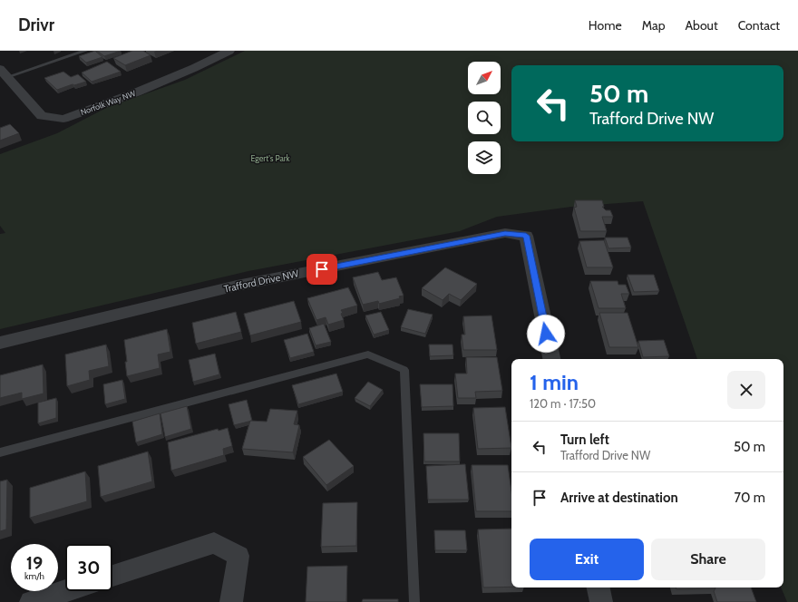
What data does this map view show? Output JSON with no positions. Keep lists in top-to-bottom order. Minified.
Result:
{"streets":{"street":["Norfolk Way NW","Trafford Drive NW"]},"parks":["Egert's Park"],"north":"top right","page":{"header":"Drivr","nav":["Home","Map","About","Contact"],"turn":["50 m","Trafford Drive NW"],"heading":["1 min","120 m · 17:50"],"list":[{"name":"Turn left","note":"Trafford Drive NW","value":"50 m"},{"name":"Arrive at destination","value":"70 m"}],"buttons":["Exit","Share"],"speed":"19 km/h","limit":"30"}}
